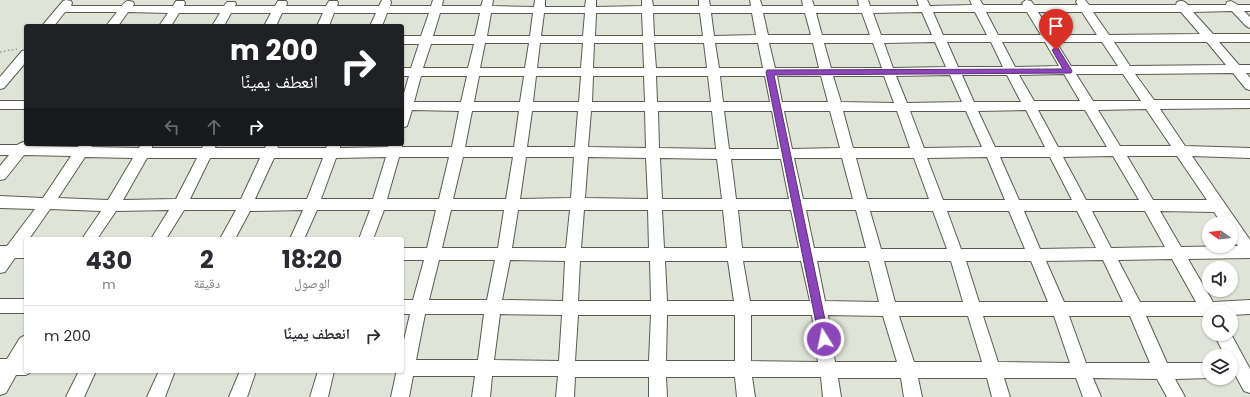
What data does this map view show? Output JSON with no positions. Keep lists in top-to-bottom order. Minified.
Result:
{"north":"left","page":{"turn":["200 m","انعطف يمينًا"],"eta":["18:20","الوصول","2","دقيقة","430","m"],"list":[{"name":"انعطف يمينًا","value":"200 m"}]}}
